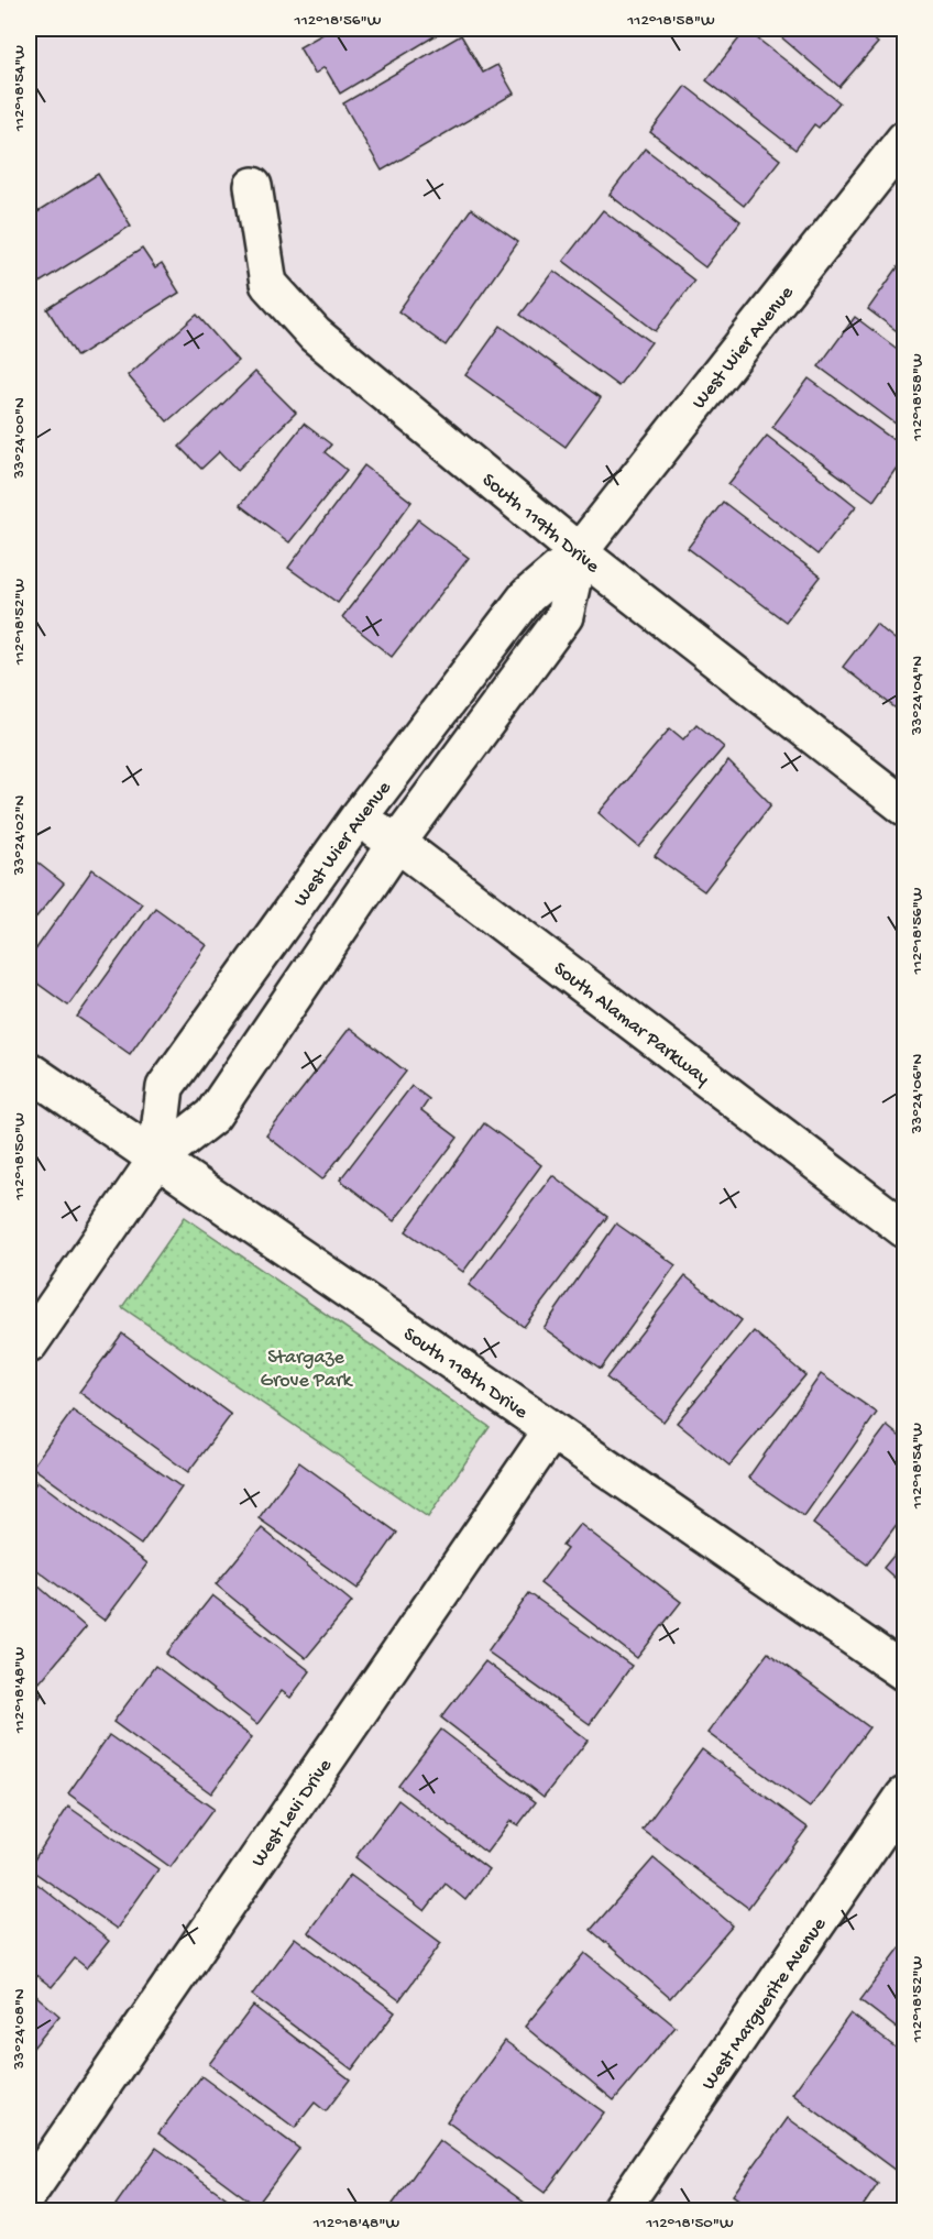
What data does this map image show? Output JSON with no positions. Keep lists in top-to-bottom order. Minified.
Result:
{"streets":{"street":["West Wier Avenue","South 119th Drive","South Alamar Parkway","South 118th Drive","West Levi Drive","West Marguerite Avenue"]},"crossings":[["West Wier Avenue","South 119th Drive"],["West Wier Avenue","South Alamar Parkway"],["West Wier Avenue","South 118th Drive"],["South 118th Drive","West Levi Drive"]],"parks":["Stargaze Grove Park"],"coordinates":["112°18'56\"W","112°18'58\"W","112°18'54\"W","33°24'00\"N","112°18'52\"W","33°24'04\"N","33°24'02\"N","33°24'06\"N","112°18'50\"W","112°18'48\"W","33°24'08\"N"]}
